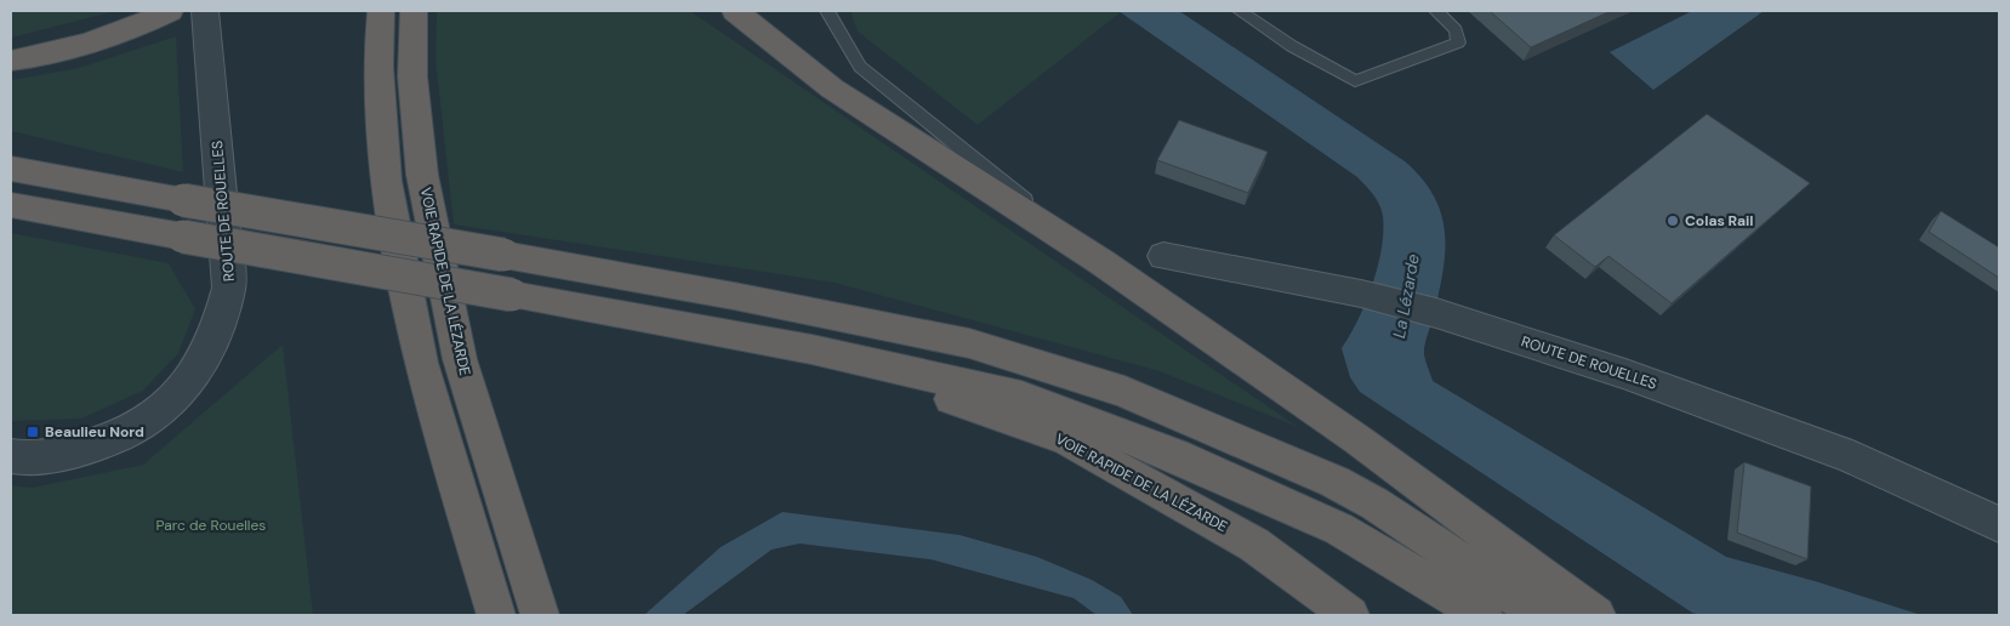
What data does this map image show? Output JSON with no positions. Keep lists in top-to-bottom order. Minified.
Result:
{"streets":{"highway":["VOIE RAPIDE DE LA LÉZARDE"],"street":["ROUTE DE ROUELLES"]},"water":["La Lézarde"],"parks":["Parc de Rouelles"],"places":{"other":["Colas Rail"],"transit":["Beaulieu Nord"]}}
